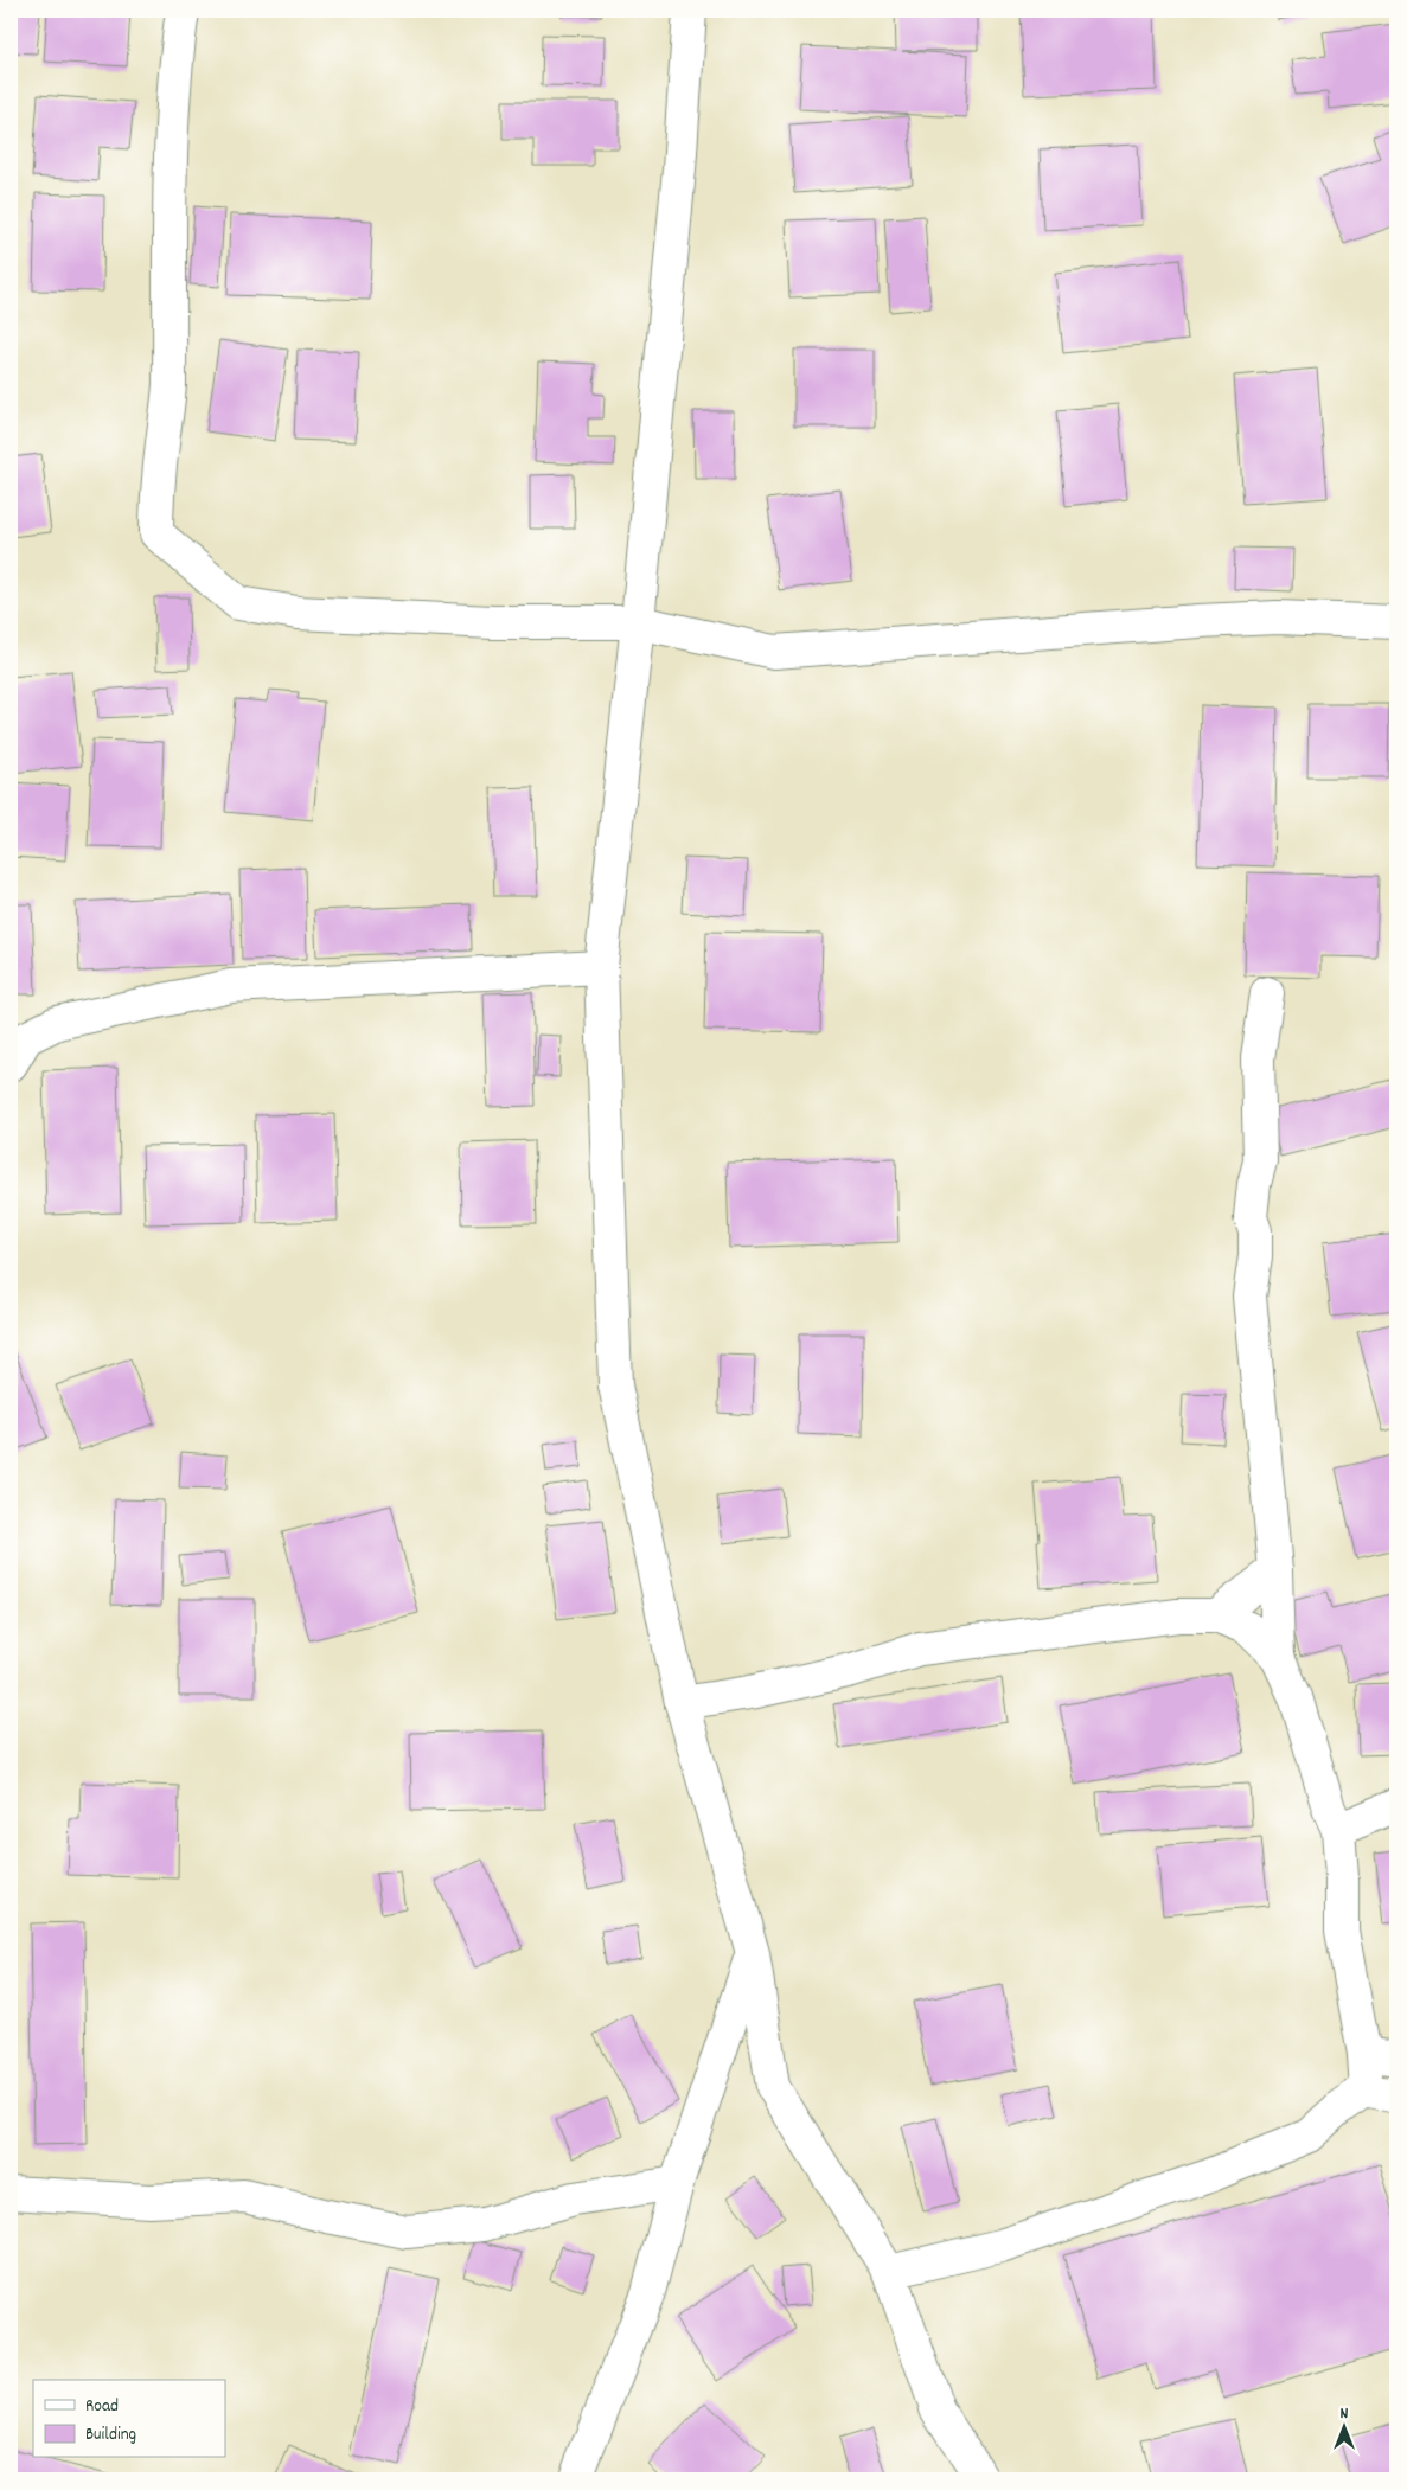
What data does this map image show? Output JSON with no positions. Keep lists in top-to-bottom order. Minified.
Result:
{"legend":["Road","Building"],"north":"top"}
